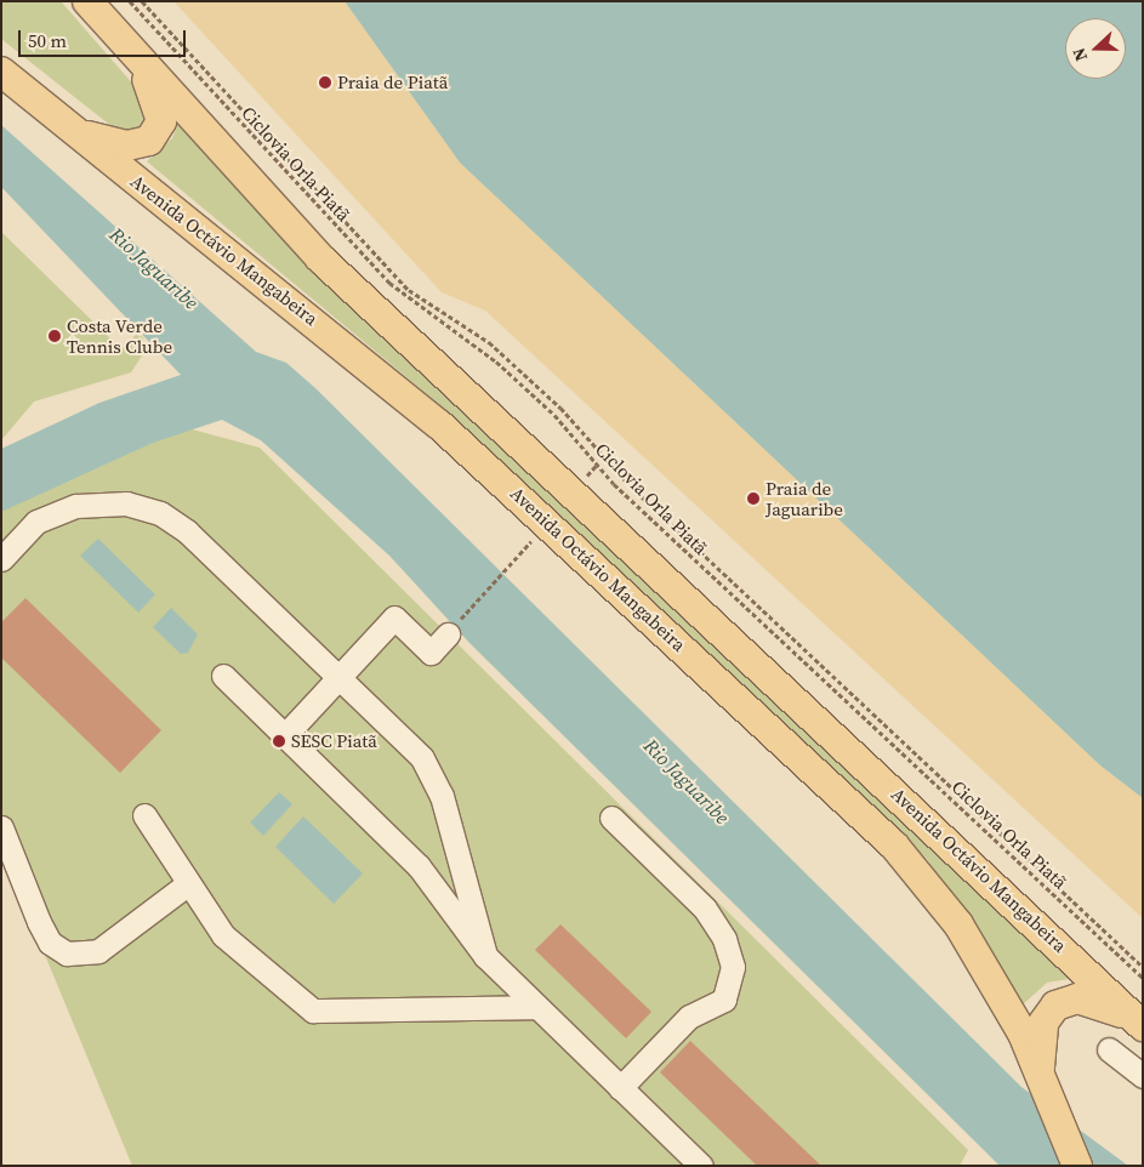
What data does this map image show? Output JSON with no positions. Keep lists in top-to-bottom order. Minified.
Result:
{"streets":{"main road":["Avenida Octávio Mangabeira"],"path":["Ciclovia Orla Piatã"]},"water":["Rio Jaguaribe"],"places":["Praia de Piatã","Costa Verde Tennis Clube","Praia de Jaguaribe","SESC Piatã"],"scale_bar":"50 m","north":"left"}
